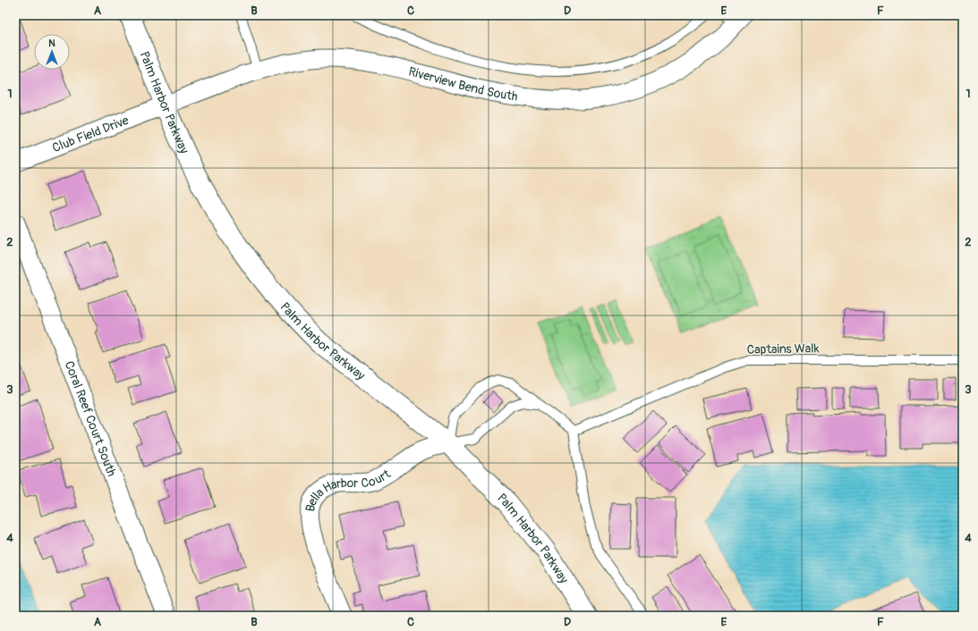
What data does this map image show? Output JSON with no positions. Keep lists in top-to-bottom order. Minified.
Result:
{"streets":{"street":["Riverview Bend South","Palm Harbor Parkway","Club Field Drive","Coral Reef Court South","Bella Harbor Court"],"lane":["Captains Walk"]},"crossings":[["Riverview Bend South","Palm Harbor Parkway"],["Riverview Bend South","Club Field Drive"],["Palm Harbor Parkway","Club Field Drive"],["Palm Harbor Parkway","Bella Harbor Court"]],"north":"top","grid":{"columns":["A","B","C","D","E","F"],"rows":["1","2","3","4"]}}
